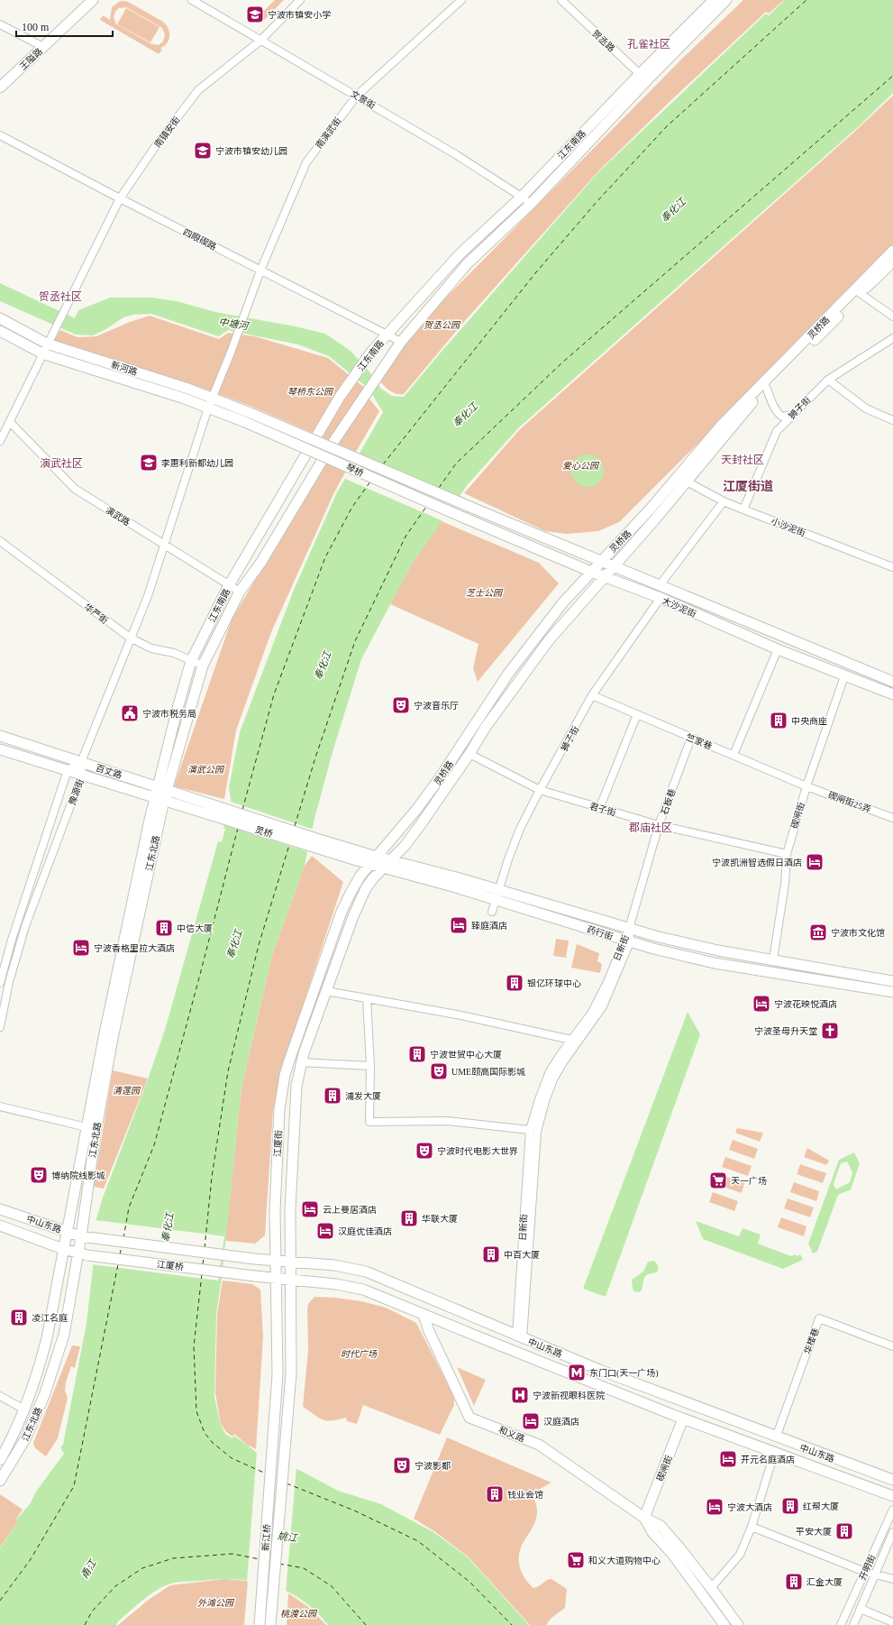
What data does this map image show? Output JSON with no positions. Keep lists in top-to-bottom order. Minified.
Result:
{"streets":{"main road":["王隘路","江东南路","灵桥路","新河路","琴桥","大沙泥街","百丈路","碶闸街","灵桥","江东北路","药行街","江厦街","中山东路","江厦桥","和义路","新江桥"],"street":["贺丞路","文景街","南镇安街","南演武街","四眼碶路","狮子街","演武路","小沙泥街","华严街","竺家巷","豫源街","石板巷","碶闸街25弄","君子街","日新街","华楼巷","开明街"]},"crossings":[["贺丞路","江东南路"],["文景街","南镇安街"],["文景街","南演武街"],["文景街","江东南路"],["南镇安街","四眼碶路"],["南镇安街","新河路"],["南镇安街","演武路"],["南演武街","四眼碶路"],["南演武街","新河路"],["南演武街","演武路"],["南演武街","华严街"],["南演武街","百丈路"],["南演武街","豫源街"],["江东南路","四眼碶路"],["江东南路","演武路"],["江东南路","华严街"],["江东南路","百丈路"],["江东南路","江东北路"],["灵桥路","小沙泥街"],["灵桥路","大沙泥街"],["灵桥路","君子街"],["灵桥路","药行街"],["灵桥路","江厦街"],["新河路","琴桥"],["狮子街","小沙泥街"],["狮子街","大沙泥街"],["狮子街","竺家巷"],["狮子街","君子街"],["狮子街","药行街"],["琴桥","大沙泥街"],["大沙泥街","碶闸街"],["竺家巷","石板巷"],["竺家巷","碶闸街25弄"],["竺家巷","碶闸街"],["百丈路","豫源街"],["百丈路","灵桥"],["百丈路","江东北路"],["石板巷","君子街"],["石板巷","药行街"],["石板巷","日新街"],["碶闸街25弄","碶闸街"],["君子街","碶闸街"],["碶闸街","药行街"],["碶闸街","中山东路"],["碶闸街","和义路"],["灵桥","药行街"],["江东北路","中山东路"],["江东北路","江厦桥"],["药行街","日新街"],["药行街","江厦街"],["日新街","中山东路"],["江厦街","中山东路"],["江厦街","新江桥"],["中山东路","江厦桥"],["中山东路","华楼巷"],["中山东路","和义路"]],"districts":["孔雀社区","贺丞社区","天封社区","演武社区","江厦街道","郡庙社区"],"water":["奉化江","中塘河","姚江","甬江"],"parks":["贺丞公园","琴桥东公园","爱心公园","芝士公园","演武公园","清莲园","时代广场","外滩公园","桃渡公园"],"places":{"school or university":["宁波市镇安小学","宁波市镇安幼儿园","李惠利新都幼儿园"],"theatre":["宁波音乐厅","UME颐高国际影城","宁波时代电影大世界","博纳院线影城","宁波影都"],"public building":["宁波市税务局"],"building":["中央商座","中信大厦","银亿环球中心","宁波世贸中心大厦","浦发大厦","华联大厦","中百大厦","凌江名庭","钱业会馆","红帮大厦","平安大厦","汇金大厦"],"hotel":["宁波凯洲智选假日酒店","臻庭酒店","宁波香格里拉大酒店","宁波花映悦酒店","云上曼居酒店","汉庭优佳酒店","汉庭酒店","开元名庭酒店","宁波大酒店"],"museum":["宁波市文化馆"],"church":["宁波圣母升天堂"],"supermarket":["天一广场","和义大道购物中心"],"metro station":["东门口(天一广场)"],"hospital":["宁波新视眼科医院"]},"scale_bar":"100 m"}
